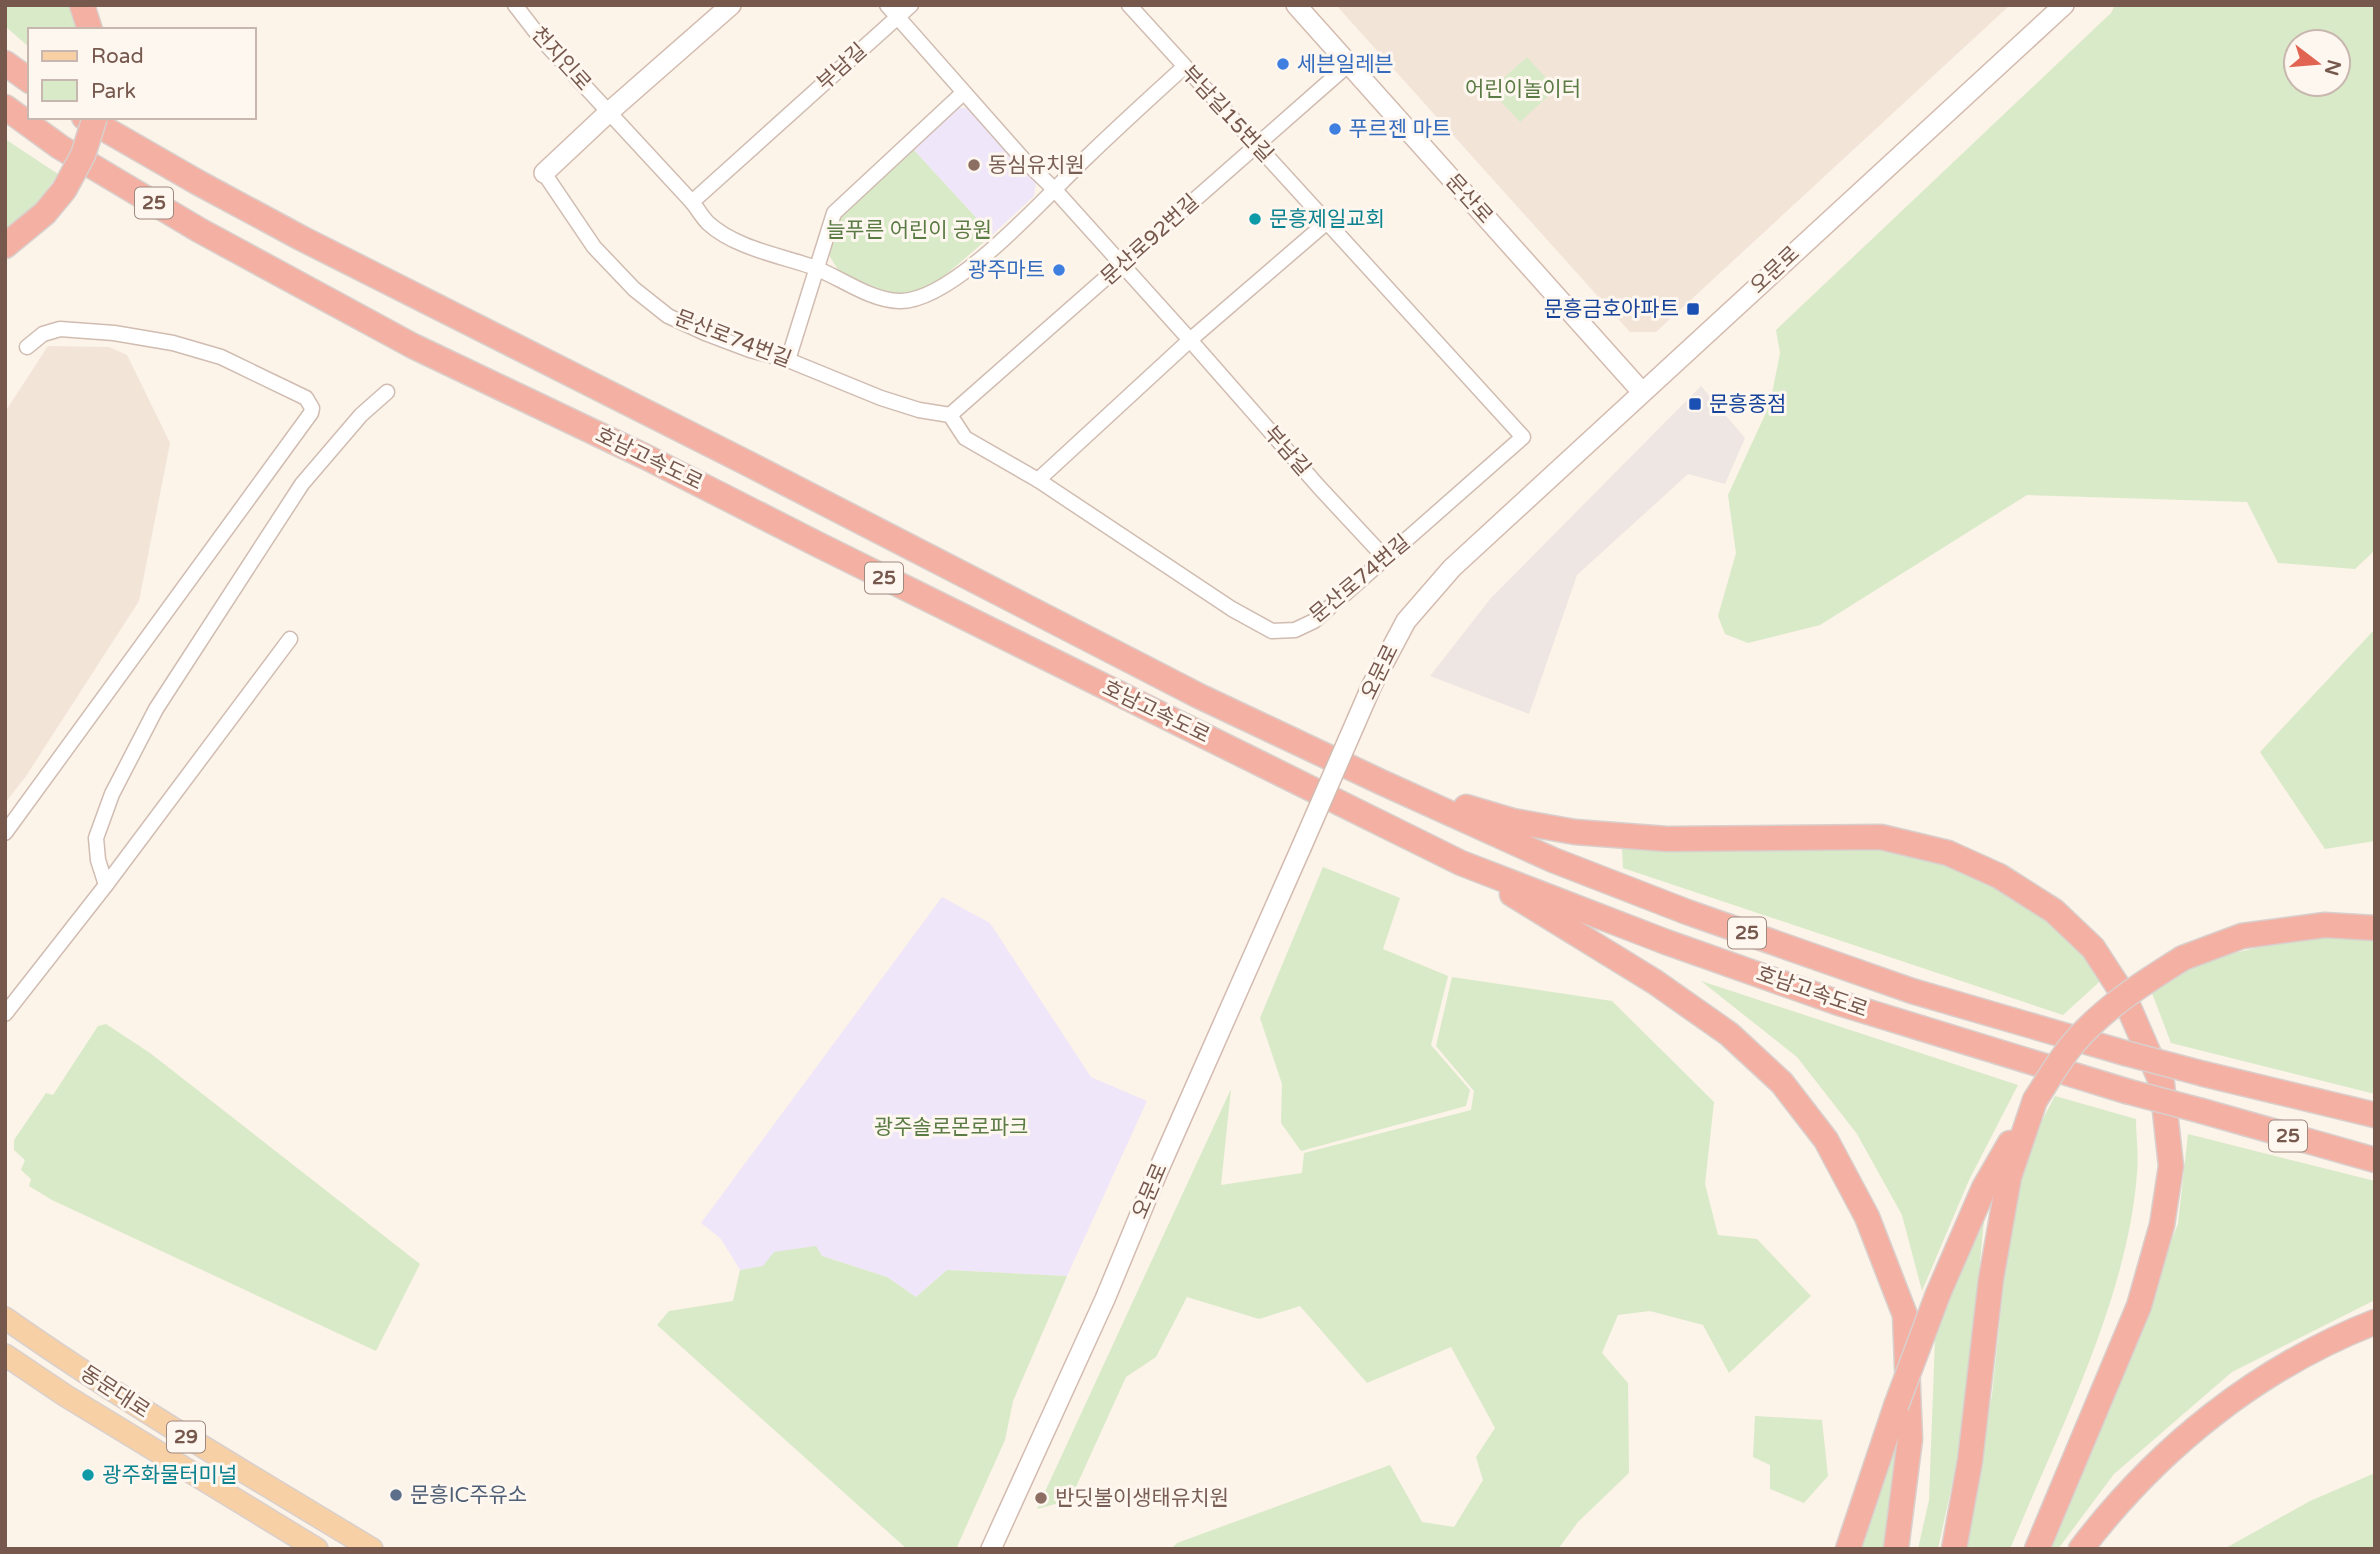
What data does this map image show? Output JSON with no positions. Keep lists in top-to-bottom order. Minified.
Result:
{"streets":{"highway":["25","호남고속도로"],"main road":["문산로","오문로","문산로74번길","동문대로","29"],"street":["천지인로","부남길","부남길15번길","문산로92번길"]},"crossings":[["천지인로","부남길"],["천지인로","문산로74번길"],["부남길","문산로92번길"],["부남길","문산로74번길"],["부남길15번길","문산로92번길"],["부남길15번길","문산로74번길"],["문산로","문산로92번길"],["문산로","오문로"],["문산로92번길","문산로74번길"]],"parks":["어린이놀이터","늘푸른 어린이 공원","광주솔로몬로파크"],"places":{"other":["세븐일레븐","푸르젠 마트","동심유치원","문흥제일교회","광주마트","광주화물터미널","문흥IC주유소","반딧불이생태유치원"],"transit":["문흥금호아파트","문흥종점"]},"legend":["Road","Park"],"north":"right"}
